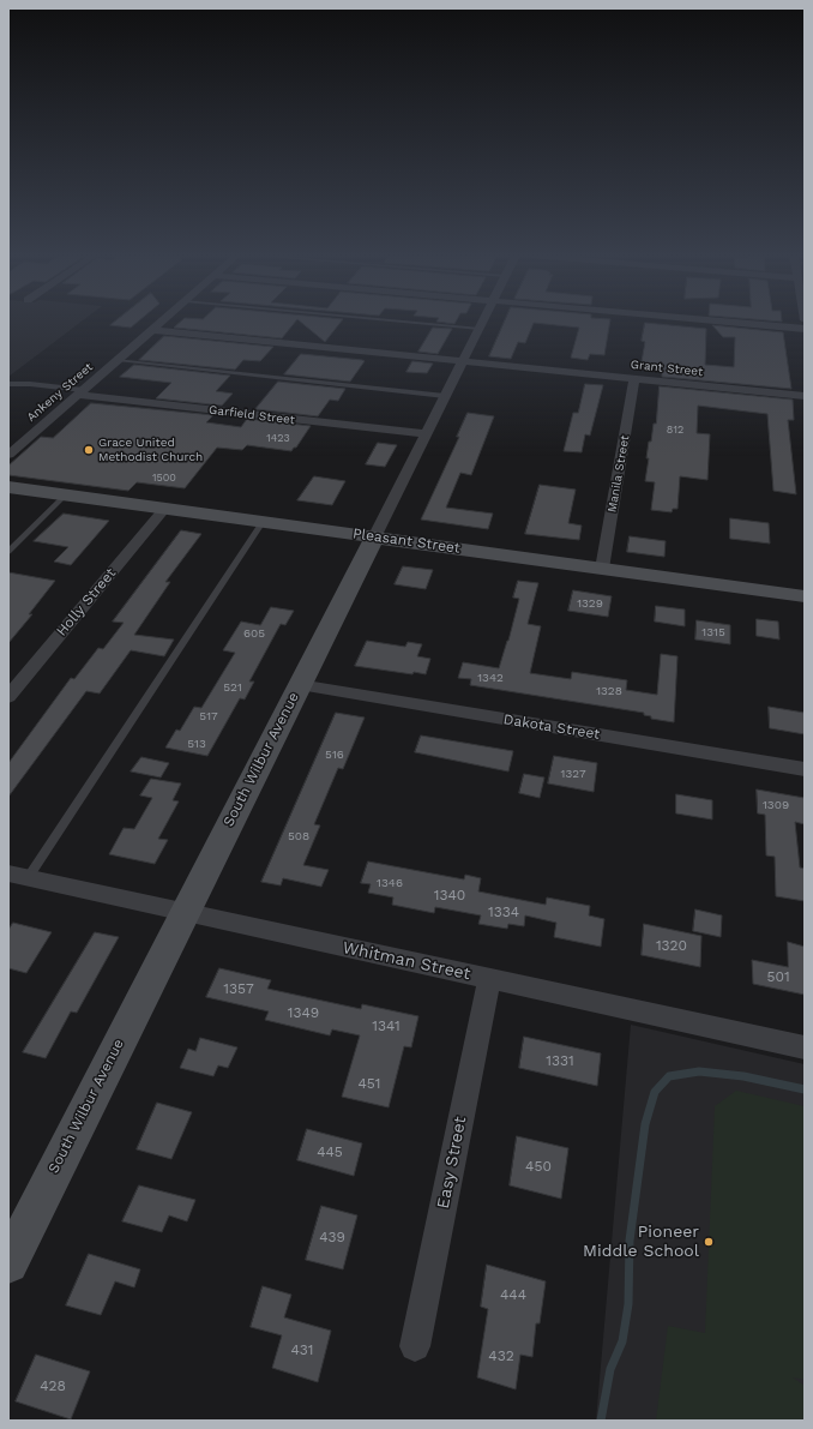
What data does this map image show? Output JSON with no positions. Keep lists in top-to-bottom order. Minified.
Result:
{"streets":{"main road":["Pleasant Street","South Wilbur Avenue"],"street":["Grant Street","Ankeny Street","Garfield Street","Manila Street","Holly Street","Dakota Street","Whitman Street","Easy Street"]},"crossings":[["Grant Street","Ankeny Street"],["Grant Street","Manila Street"],["Grant Street","South Wilbur Avenue"],["Ankeny Street","Garfield Street"],["Garfield Street","South Wilbur Avenue"],["Manila Street","Pleasant Street"],["Pleasant Street","Holly Street"],["Pleasant Street","South Wilbur Avenue"],["Dakota Street","South Wilbur Avenue"],["South Wilbur Avenue","Whitman Street"],["Whitman Street","Easy Street"]],"places":["Grace United Methodist Church","Pioneer Middle School"],"house_numbers":["812","1423","1500","1329","1315","605","1342","521","1328","517","513","516","1327","1309","508","1346","1340","1334","1320","501","1357","1349","1341","1331","451","445","450","439","444","431","432","428"]}
